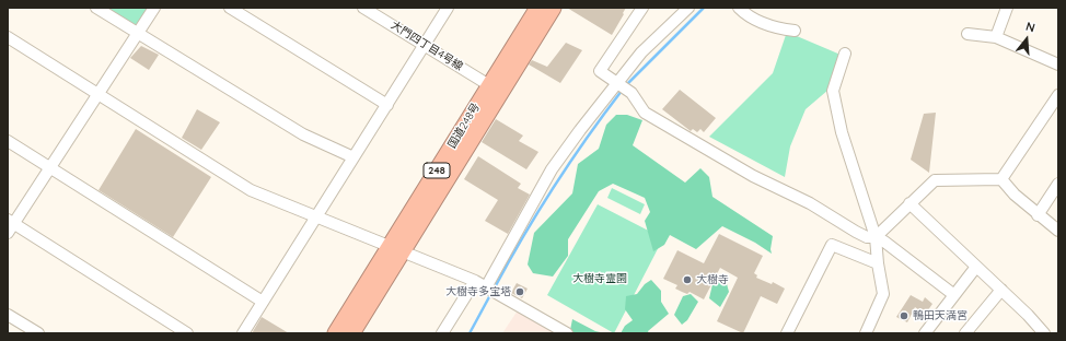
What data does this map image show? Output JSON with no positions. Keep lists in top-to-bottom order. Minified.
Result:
{"streets":{"highway":["国道248号","248"],"street":["大門四丁目4号線"]},"crossings":[["大門四丁目4号線","国道248号"]],"parks":["大樹寺霊園"],"places":["大樹寺","大樹寺多宝塔","鴨田天満宮"],"north":"top"}
